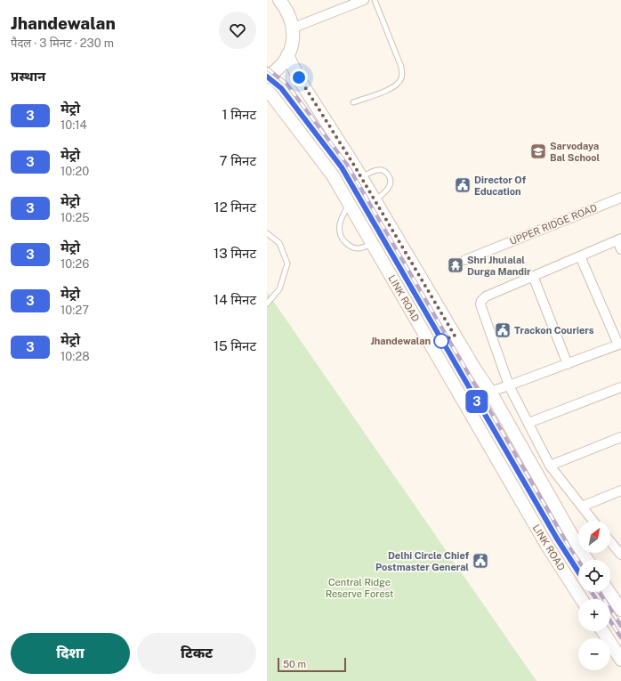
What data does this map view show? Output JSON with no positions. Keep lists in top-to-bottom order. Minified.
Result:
{"streets":{"main road":["LINK ROAD"],"street":["UPPER RIDGE ROAD"]},"parks":["Central Ridge Reserve Forest"],"places":{"school or university":["Sarvodaya Bal School"],"public building":["Director Of Education","Trackon Couriers","Delhi Circle Chief Postmaster General"],"temple":["Shri Jhulalal Durga Mandir"],"other":["Jhandewalan"]},"lines":["metro line 3"],"scale_bar":"50 m","north":"top right","page":{"heading":[["Jhandewalan","पैदल · 3 मिनट · 230 m"],"प्रस्थान"],"on_map":"3","list":[{"mark":"3","name":"मेट्रो","note":"10:14","value":"1 मिनट"},{"mark":"3","name":"मेट्रो","note":"10:20","value":"7 मिनट"},{"mark":"3","name":"मेट्रो","note":"10:25","value":"12 मिनट"},{"mark":"3","name":"मेट्रो","note":"10:26","value":"13 मिनट"},{"mark":"3","name":"मेट्रो","note":"10:27","value":"14 मिनट"},{"mark":"3","name":"मेट्रो","note":"10:28","value":"15 मिनट"}],"map_buttons":["+","−"],"buttons":["दिशा","टिकट"],"scale":"50 m"}}
